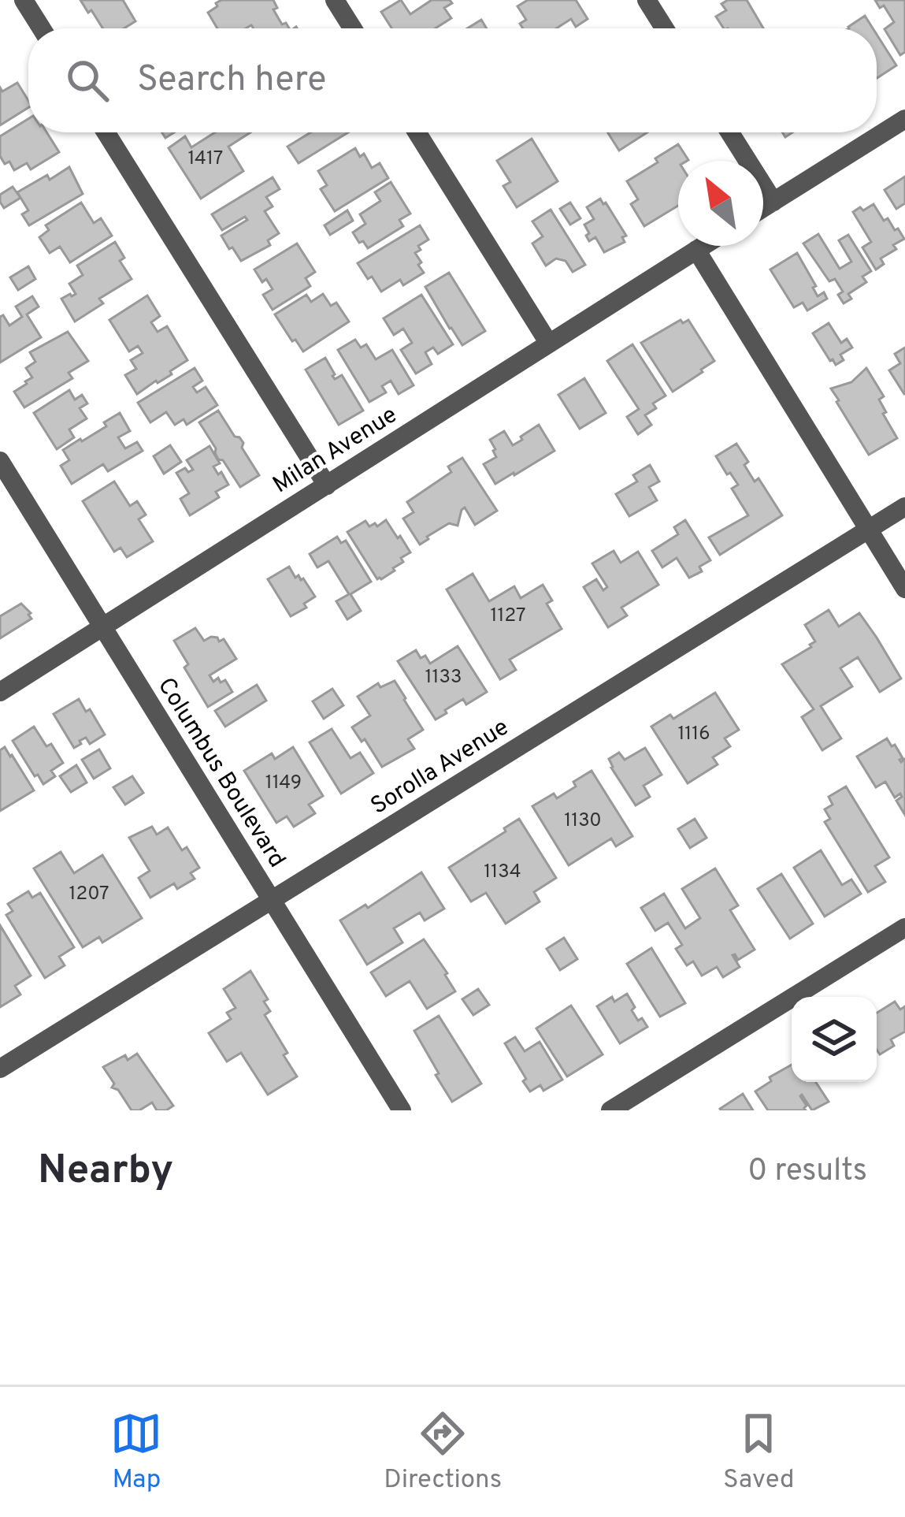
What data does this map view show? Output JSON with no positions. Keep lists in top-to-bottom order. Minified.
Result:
{"streets":{"street":["Milan Avenue","Sorolla Avenue","Columbus Boulevard"]},"crossings":[["Milan Avenue","Columbus Boulevard"],["Sorolla Avenue","Columbus Boulevard"]],"house_numbers":["1417","1127","1133","1116","1149","1130","1134","1207"],"north":"top left","page":{"search":"Search here","heading":["Nearby","0 results"],"nav":["Map","Directions","Saved"]}}
